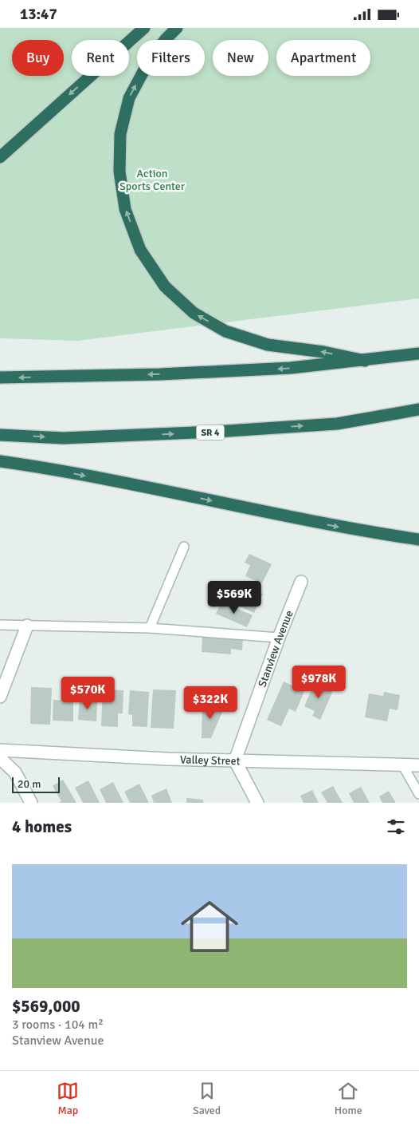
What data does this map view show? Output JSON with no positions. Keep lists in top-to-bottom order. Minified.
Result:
{"streets":{"highway":["SR 4"],"street":["Stanview Avenue","Valley Street"]},"crossings":[["Stanview Avenue","Valley Street"]],"parks":["Action Sports Center"],"scale_bar":"20 m","page":{"status":"13:47","chip":["Buy","Rent","Filters","New","Apartment"],"price":["$569K","$978K","$570K","$322K"],"scale":"20 m","heading":"4 homes","list":[{"name":"$569,000","note":"3 rooms · 104 m² · Stanview Avenue"}],"tabs":["Map","Saved","Home"]}}
